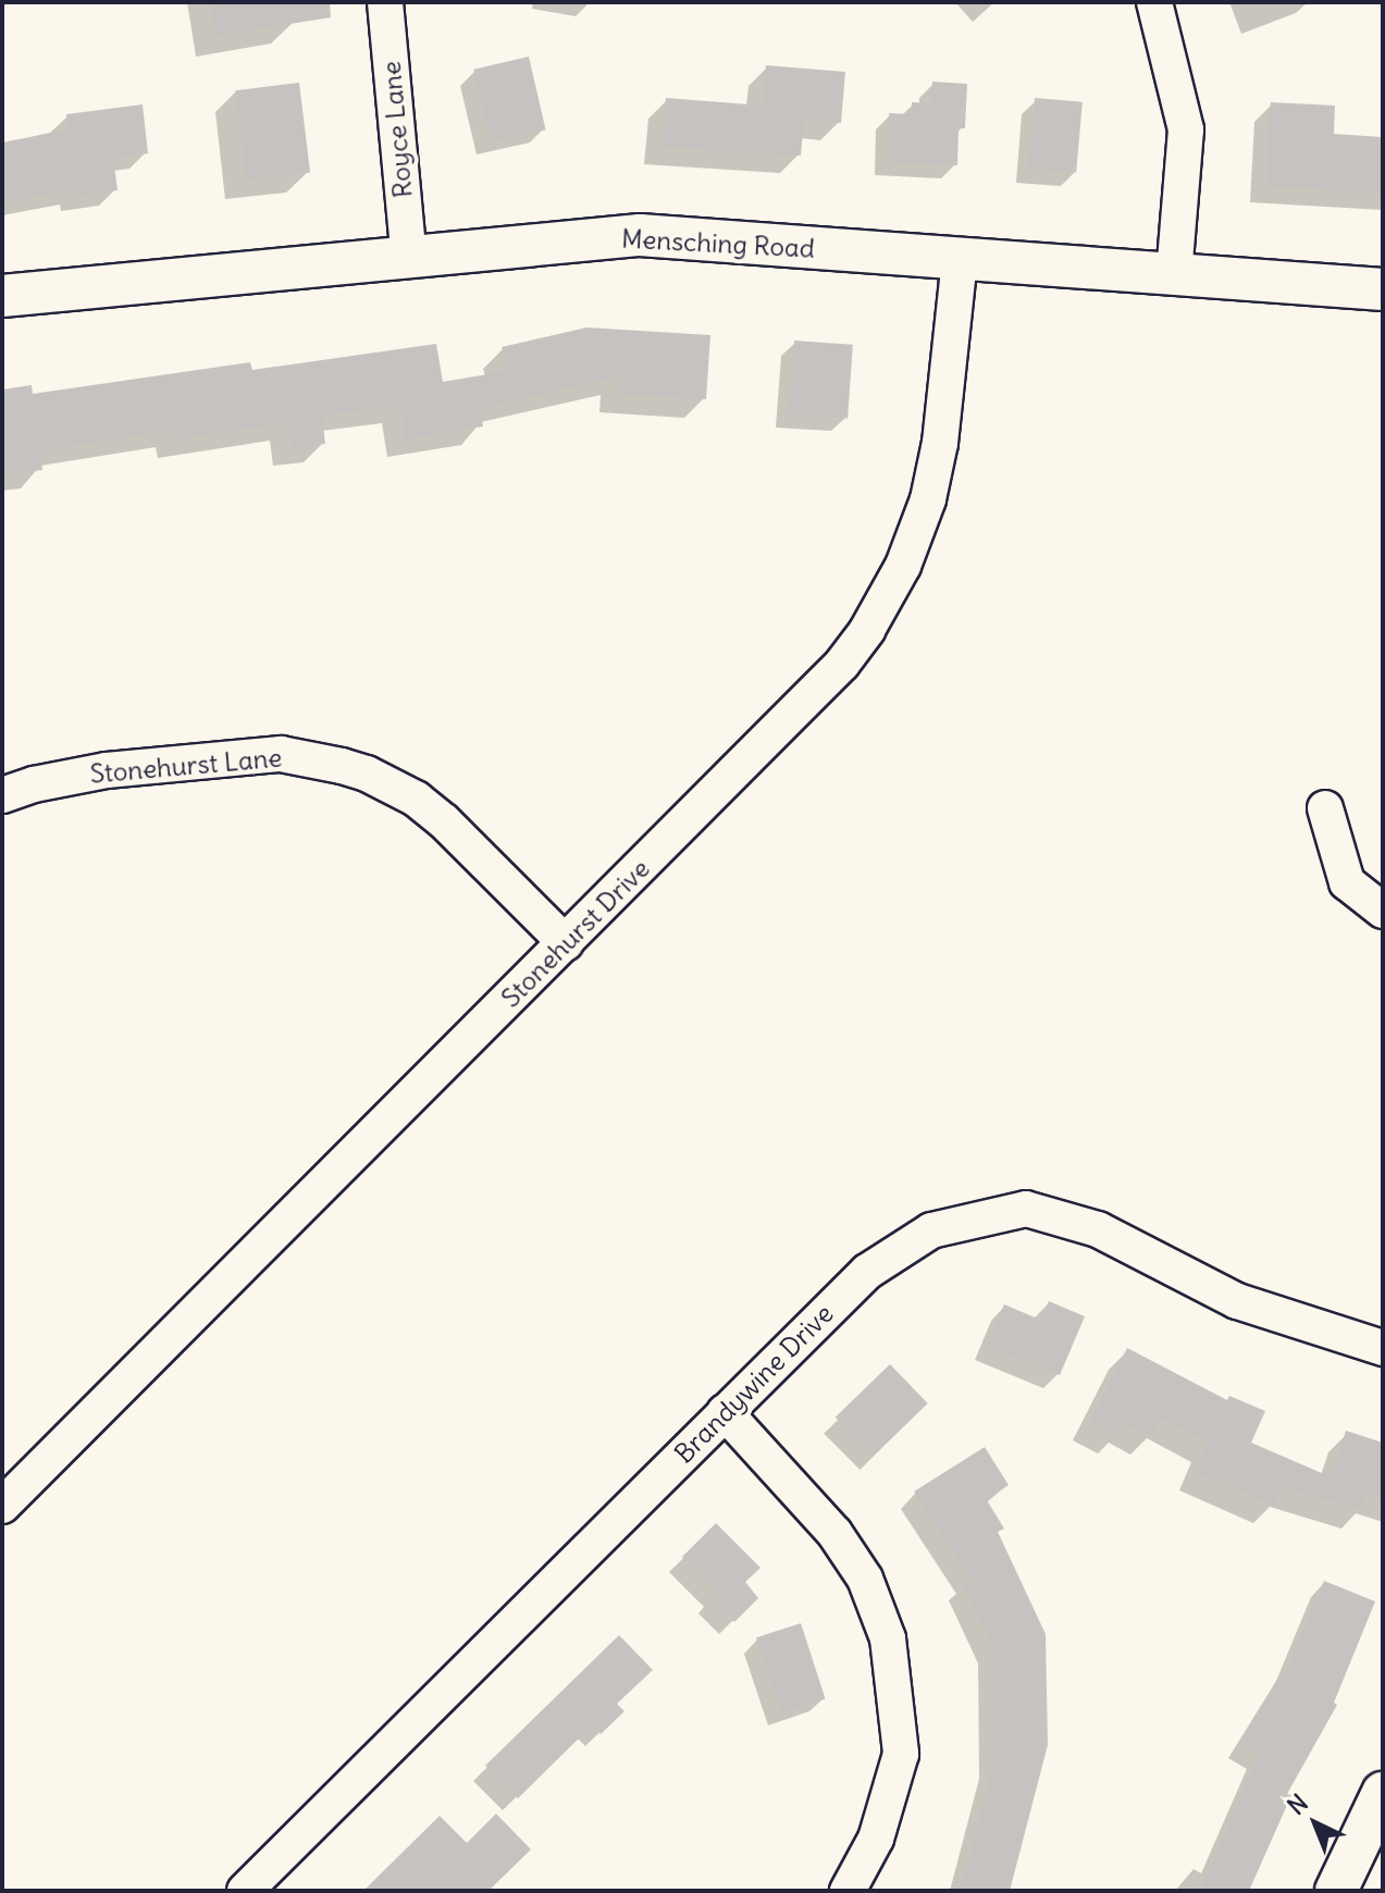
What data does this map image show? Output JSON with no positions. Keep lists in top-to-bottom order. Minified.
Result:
{"streets":{"street":["Royce Lane","Mensching Road","Stonehurst Lane","Stonehurst Drive","Brandywine Drive"]},"crossings":[["Royce Lane","Mensching Road"],["Mensching Road","Stonehurst Drive"],["Stonehurst Lane","Stonehurst Drive"]],"north":"top left"}
